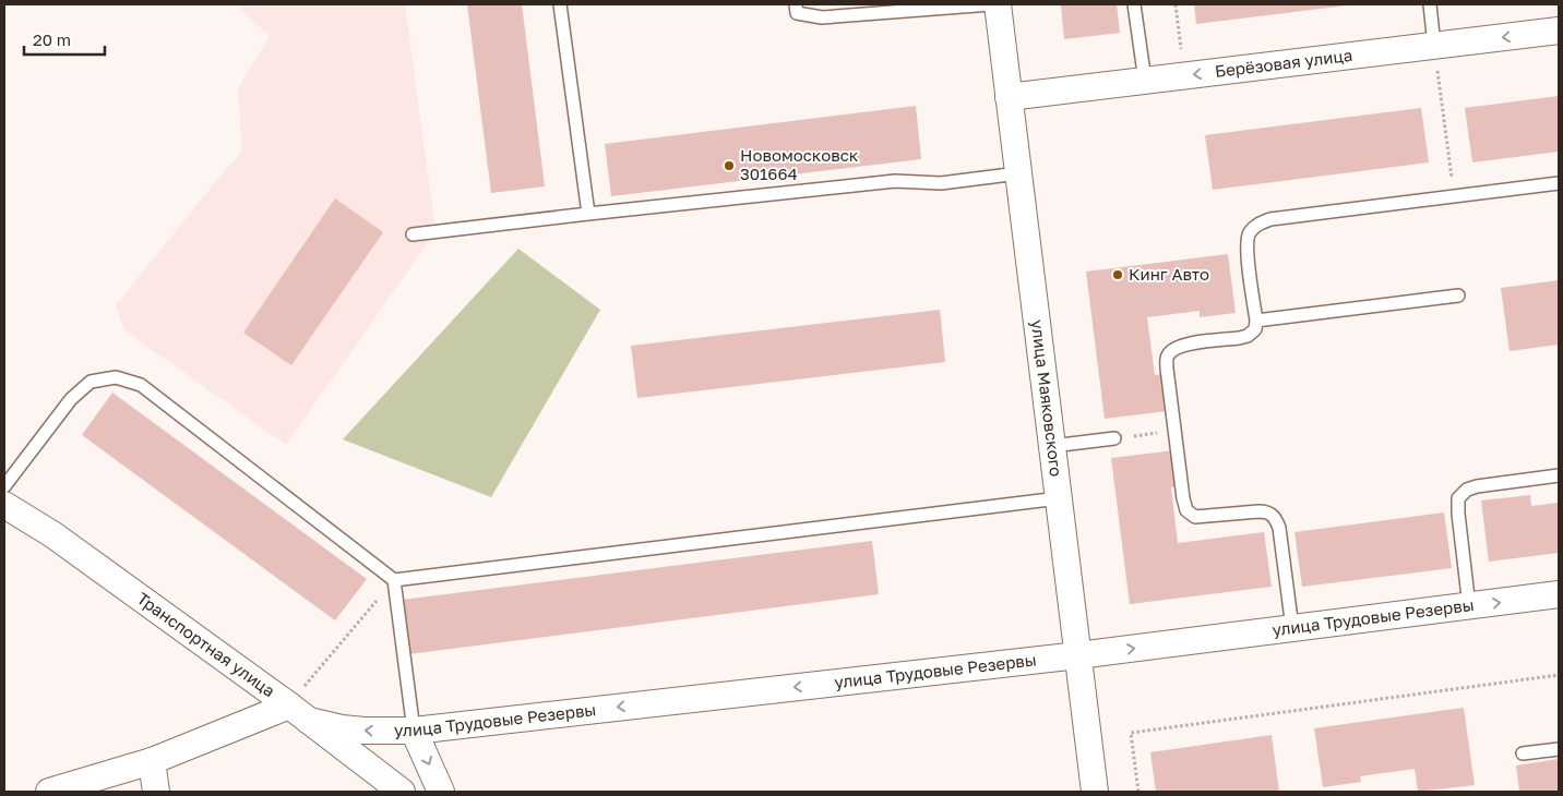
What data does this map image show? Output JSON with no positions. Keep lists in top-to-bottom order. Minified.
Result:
{"streets":{"street":["Берёзовая улица","улица Маяковского","улица Трудовые Резервы","Транспортная улица"]},"crossings":[["Берёзовая улица","улица Маяковского"],["улица Маяковского","улица Трудовые Резервы"],["улица Трудовые Резервы","Транспортная улица"]],"one_way":["Берёзовая улица"],"places":["Новомосковск 301664","Кинг Авто"],"scale_bar":"20 m"}
